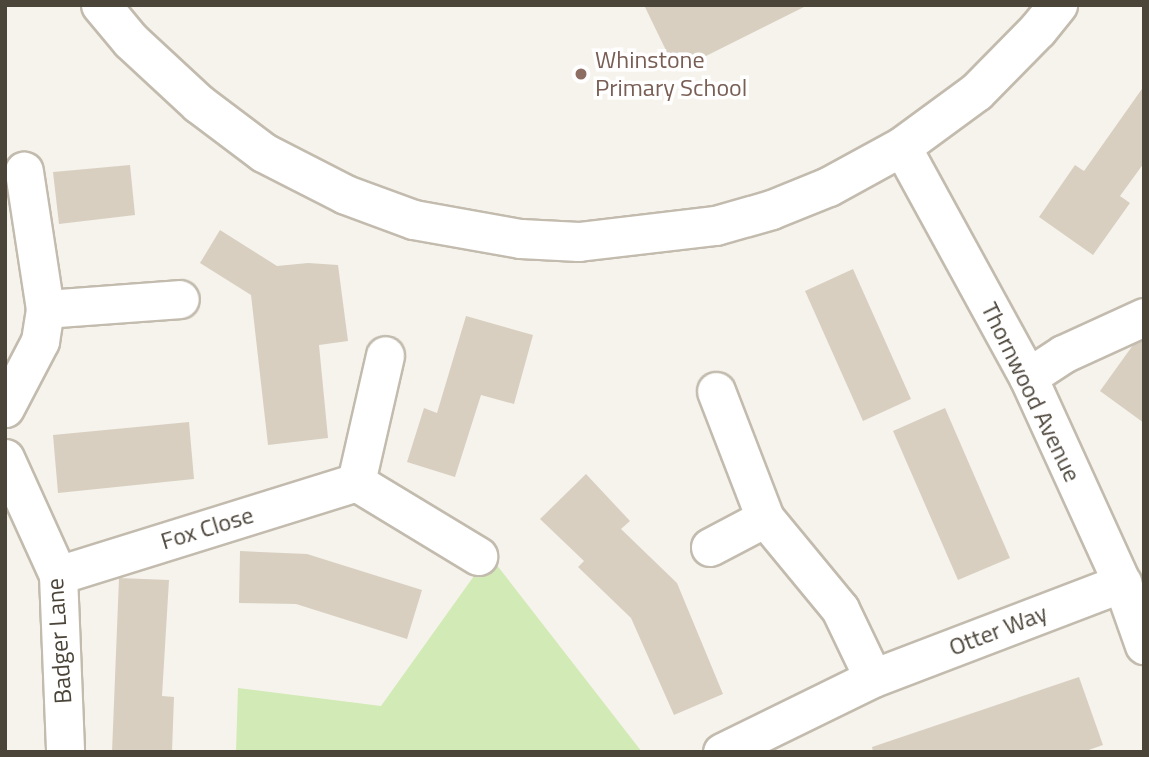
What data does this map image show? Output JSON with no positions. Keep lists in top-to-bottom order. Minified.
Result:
{"streets":{"street":["Thornwood Avenue","Fox Close","Otter Way","Badger Lane"]},"crossings":[["Thornwood Avenue","Otter Way"],["Fox Close","Badger Lane"]],"places":["Whinstone Primary School"]}
